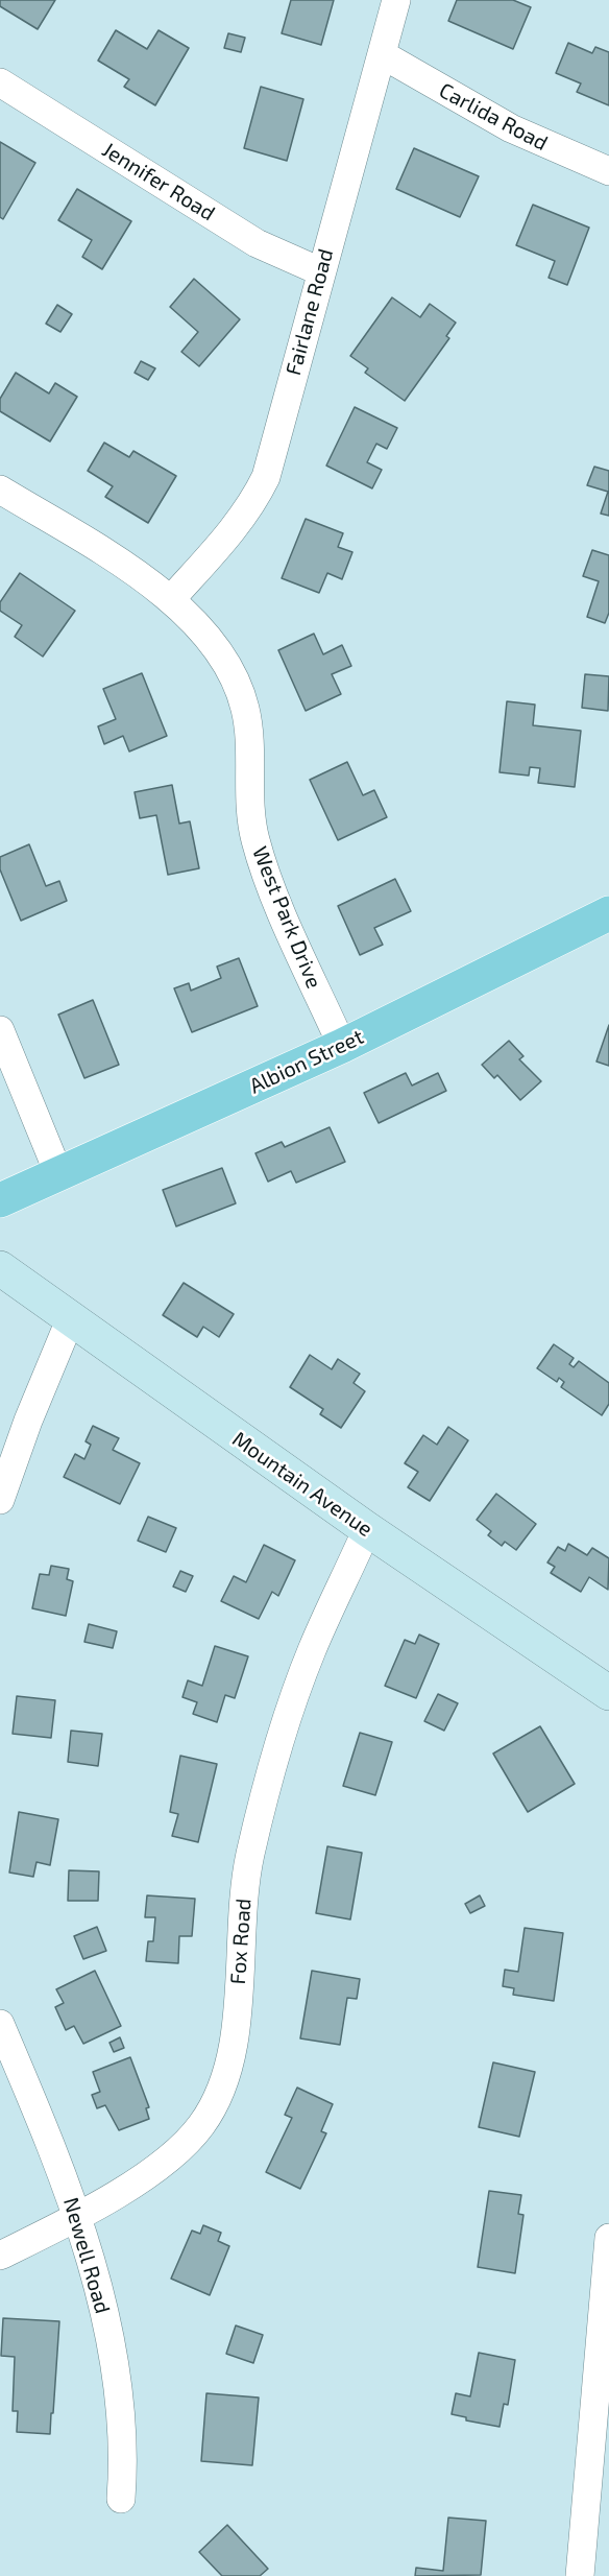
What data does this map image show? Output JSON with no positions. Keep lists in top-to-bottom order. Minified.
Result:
{"streets":{"main road":["Albion Street","Mountain Avenue"],"street":["Carlida Road","Jennifer Road","Fairlane Road","West Park Drive","Fox Road","Newell Road"]},"crossings":[["Carlida Road","Fairlane Road"],["Jennifer Road","Fairlane Road"],["Fairlane Road","West Park Drive"],["West Park Drive","Albion Street"],["Mountain Avenue","Fox Road"],["Fox Road","Newell Road"]]}
